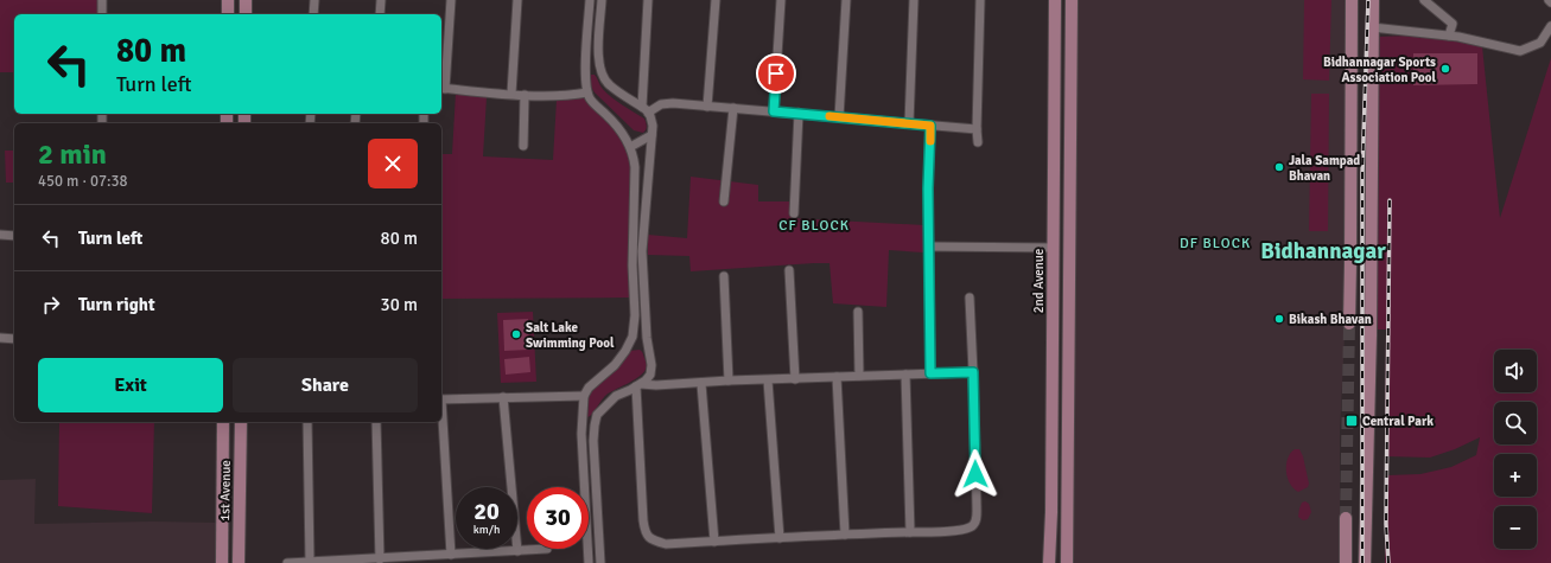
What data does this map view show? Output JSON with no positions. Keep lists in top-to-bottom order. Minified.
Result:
{"streets":{"main road":["2nd Avenue","1st Avenue"]},"districts":["CF BLOCK","DF BLOCK","Bidhannagar"],"places":{"other":["Bidhannagar Sports Association Pool","Jala Sampad Bhavan","Bikash Bhavan","Salt Lake Swimming Pool"],"transit":["Central Park"]},"page":{"turn":["80 m","Turn left"],"heading":["2 min","450 m · 07:38"],"list":[{"name":"Turn left","value":"80 m"},{"name":"Turn right","value":"30 m"}],"buttons":["Exit","Share"],"map_buttons":["+","−"],"speed":"20 km/h","limit":"30"}}
